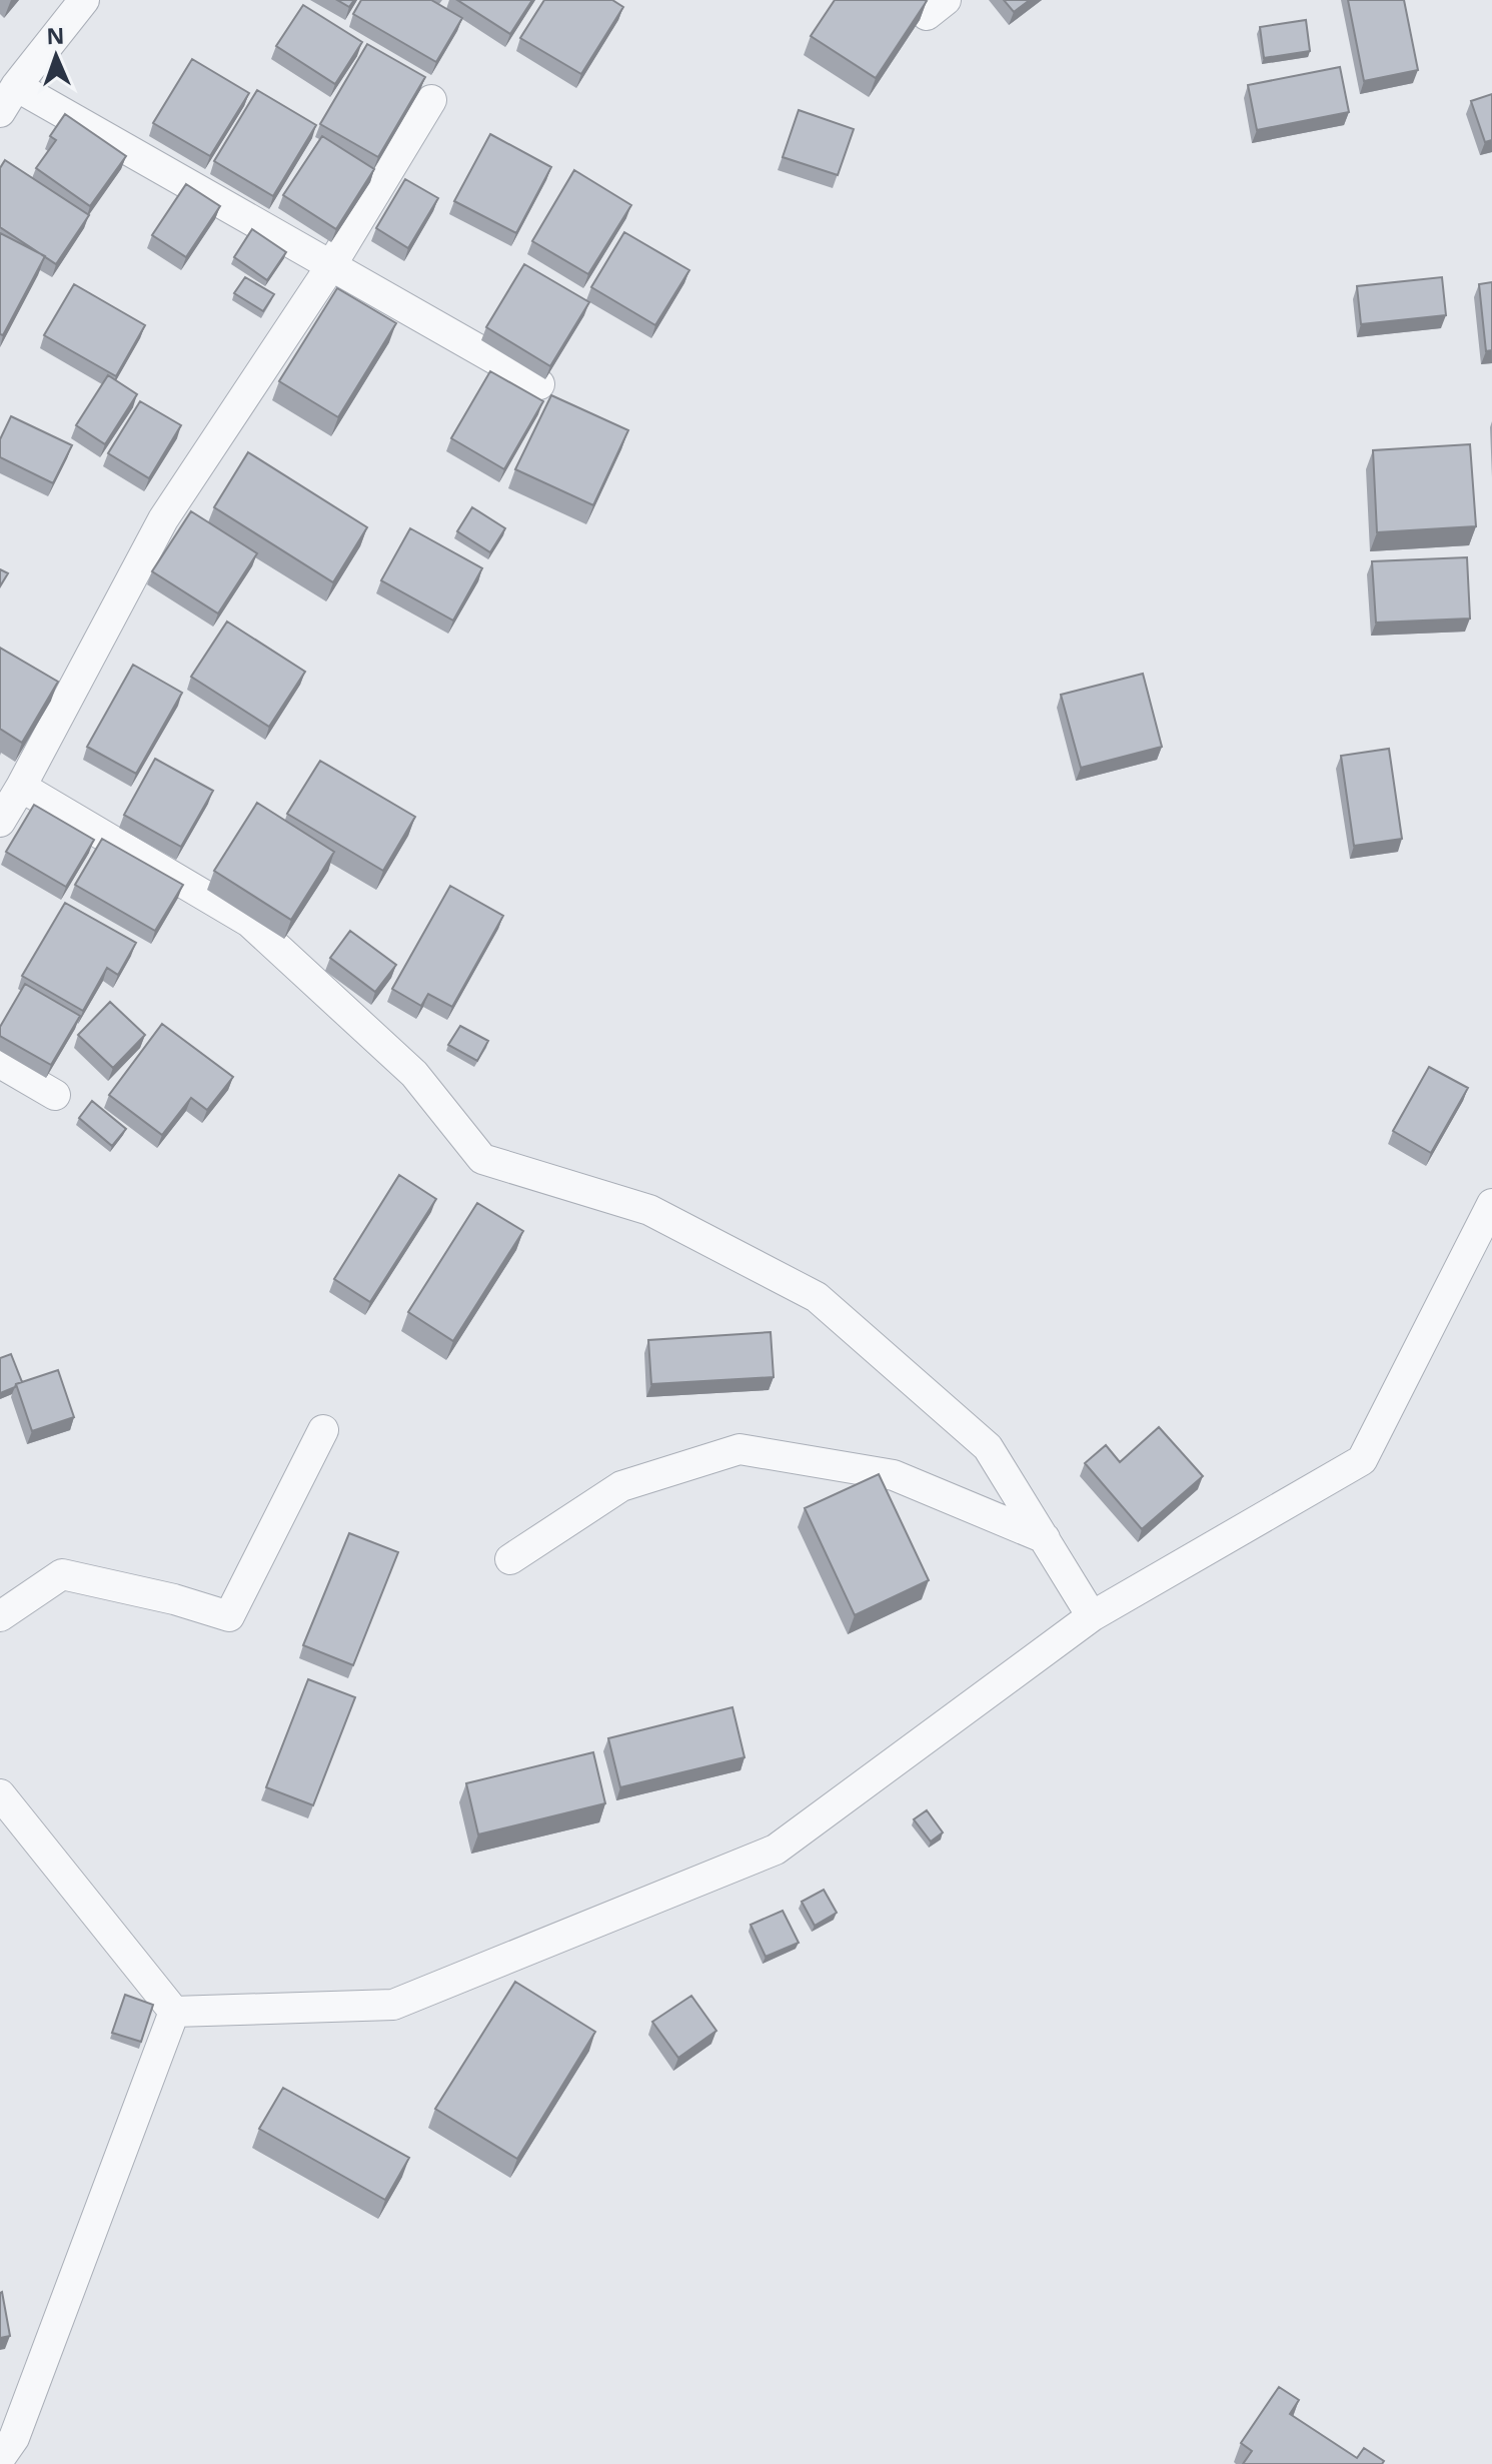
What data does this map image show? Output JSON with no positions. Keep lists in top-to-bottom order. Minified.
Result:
{"north":"top"}
